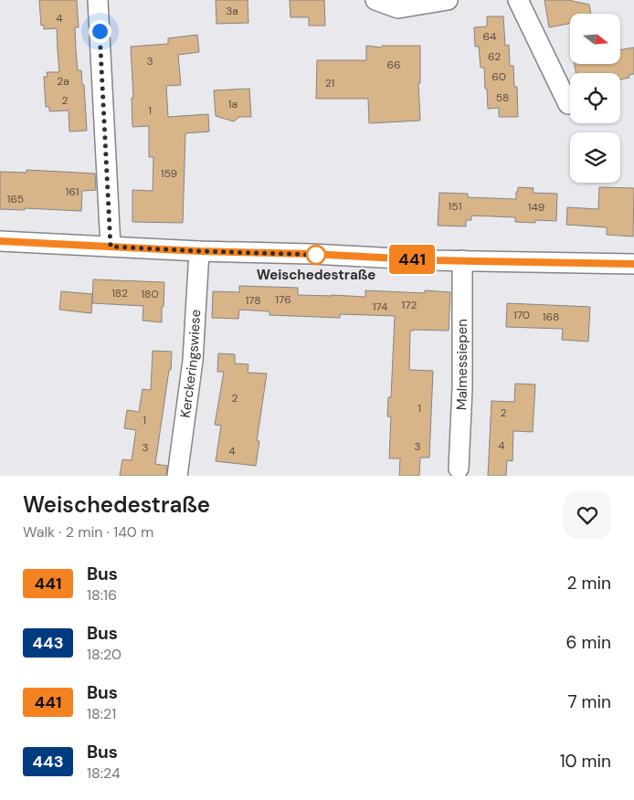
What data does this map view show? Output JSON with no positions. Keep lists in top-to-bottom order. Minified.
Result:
{"streets":{"street":["Kerckeringswiese","Malmessiepen"]},"places":["Weischedestraße"],"lines":["bus line 441"],"house_numbers":["3a","4","64","62","3","66","60","2a","21","58","2","1a","1","159","161","165","151","149","182","180","176","178","172","174","170","168","2","1","2","1","4","3","3","4"],"north":"right","page":{"on_map":"441","heading":["Weischedestraße","Walk · 2 min · 140 m"],"list":[{"mark":"441","name":"Bus","note":"18:16","value":"2 min"},{"mark":"443","name":"Bus","note":"18:20","value":"6 min"},{"mark":"441","name":"Bus","note":"18:21","value":"7 min"},{"mark":"443","name":"Bus","note":"18:24","value":"10 min"}]}}
